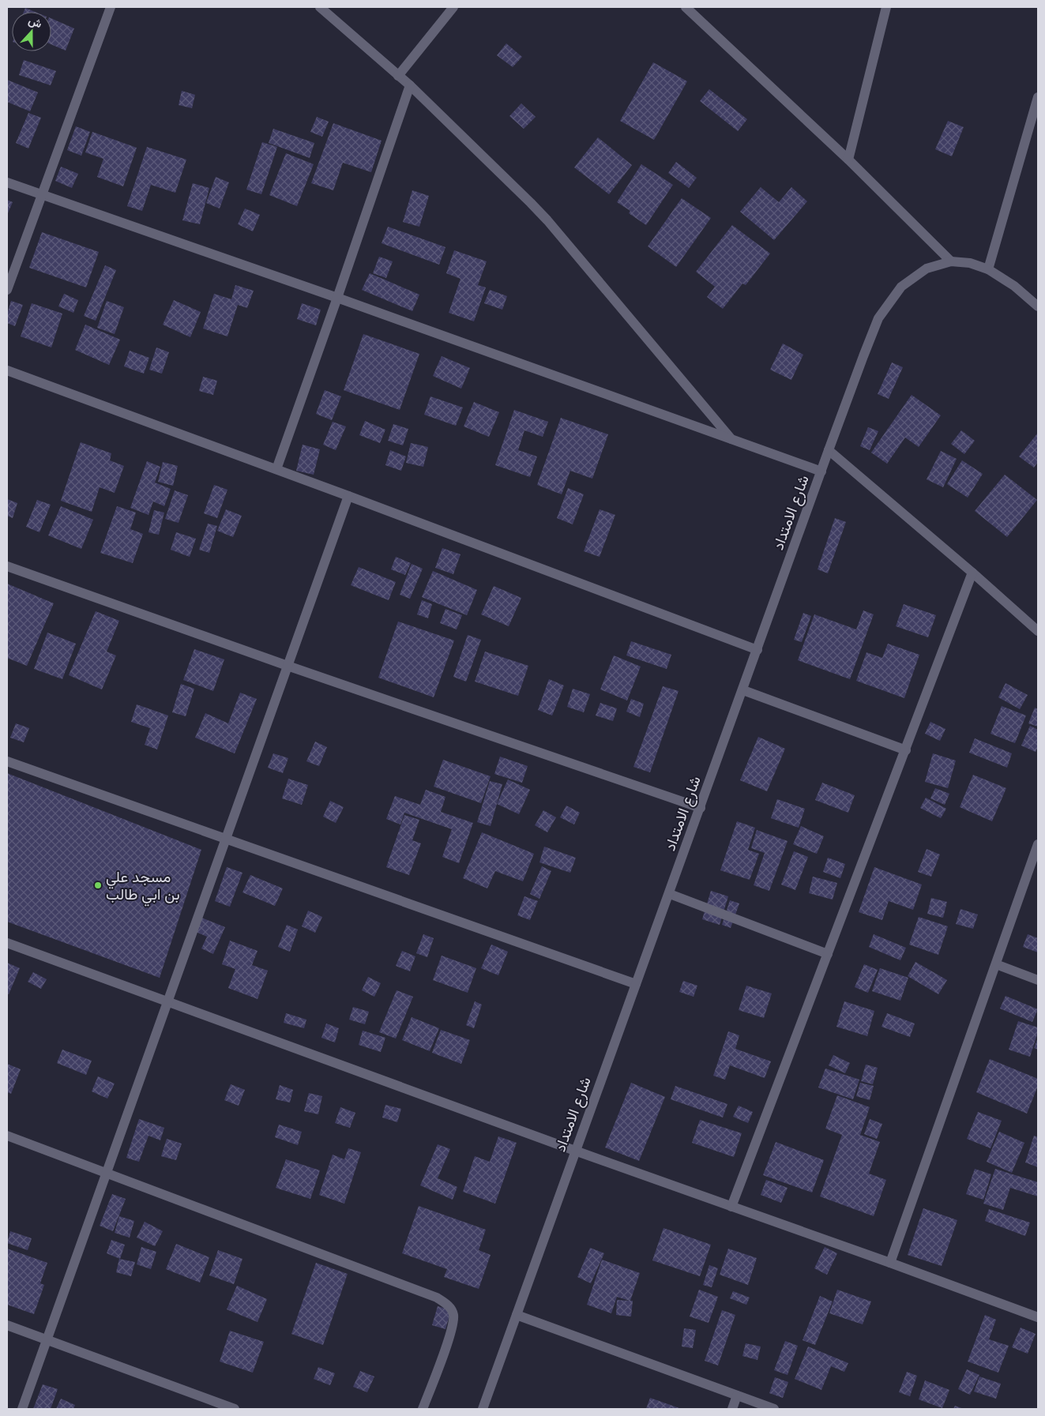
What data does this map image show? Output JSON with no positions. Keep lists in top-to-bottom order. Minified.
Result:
{"streets":{"street":["شارع الامتداد"]},"places":["مسجد علي بن ابي طالب"],"north":"top"}
